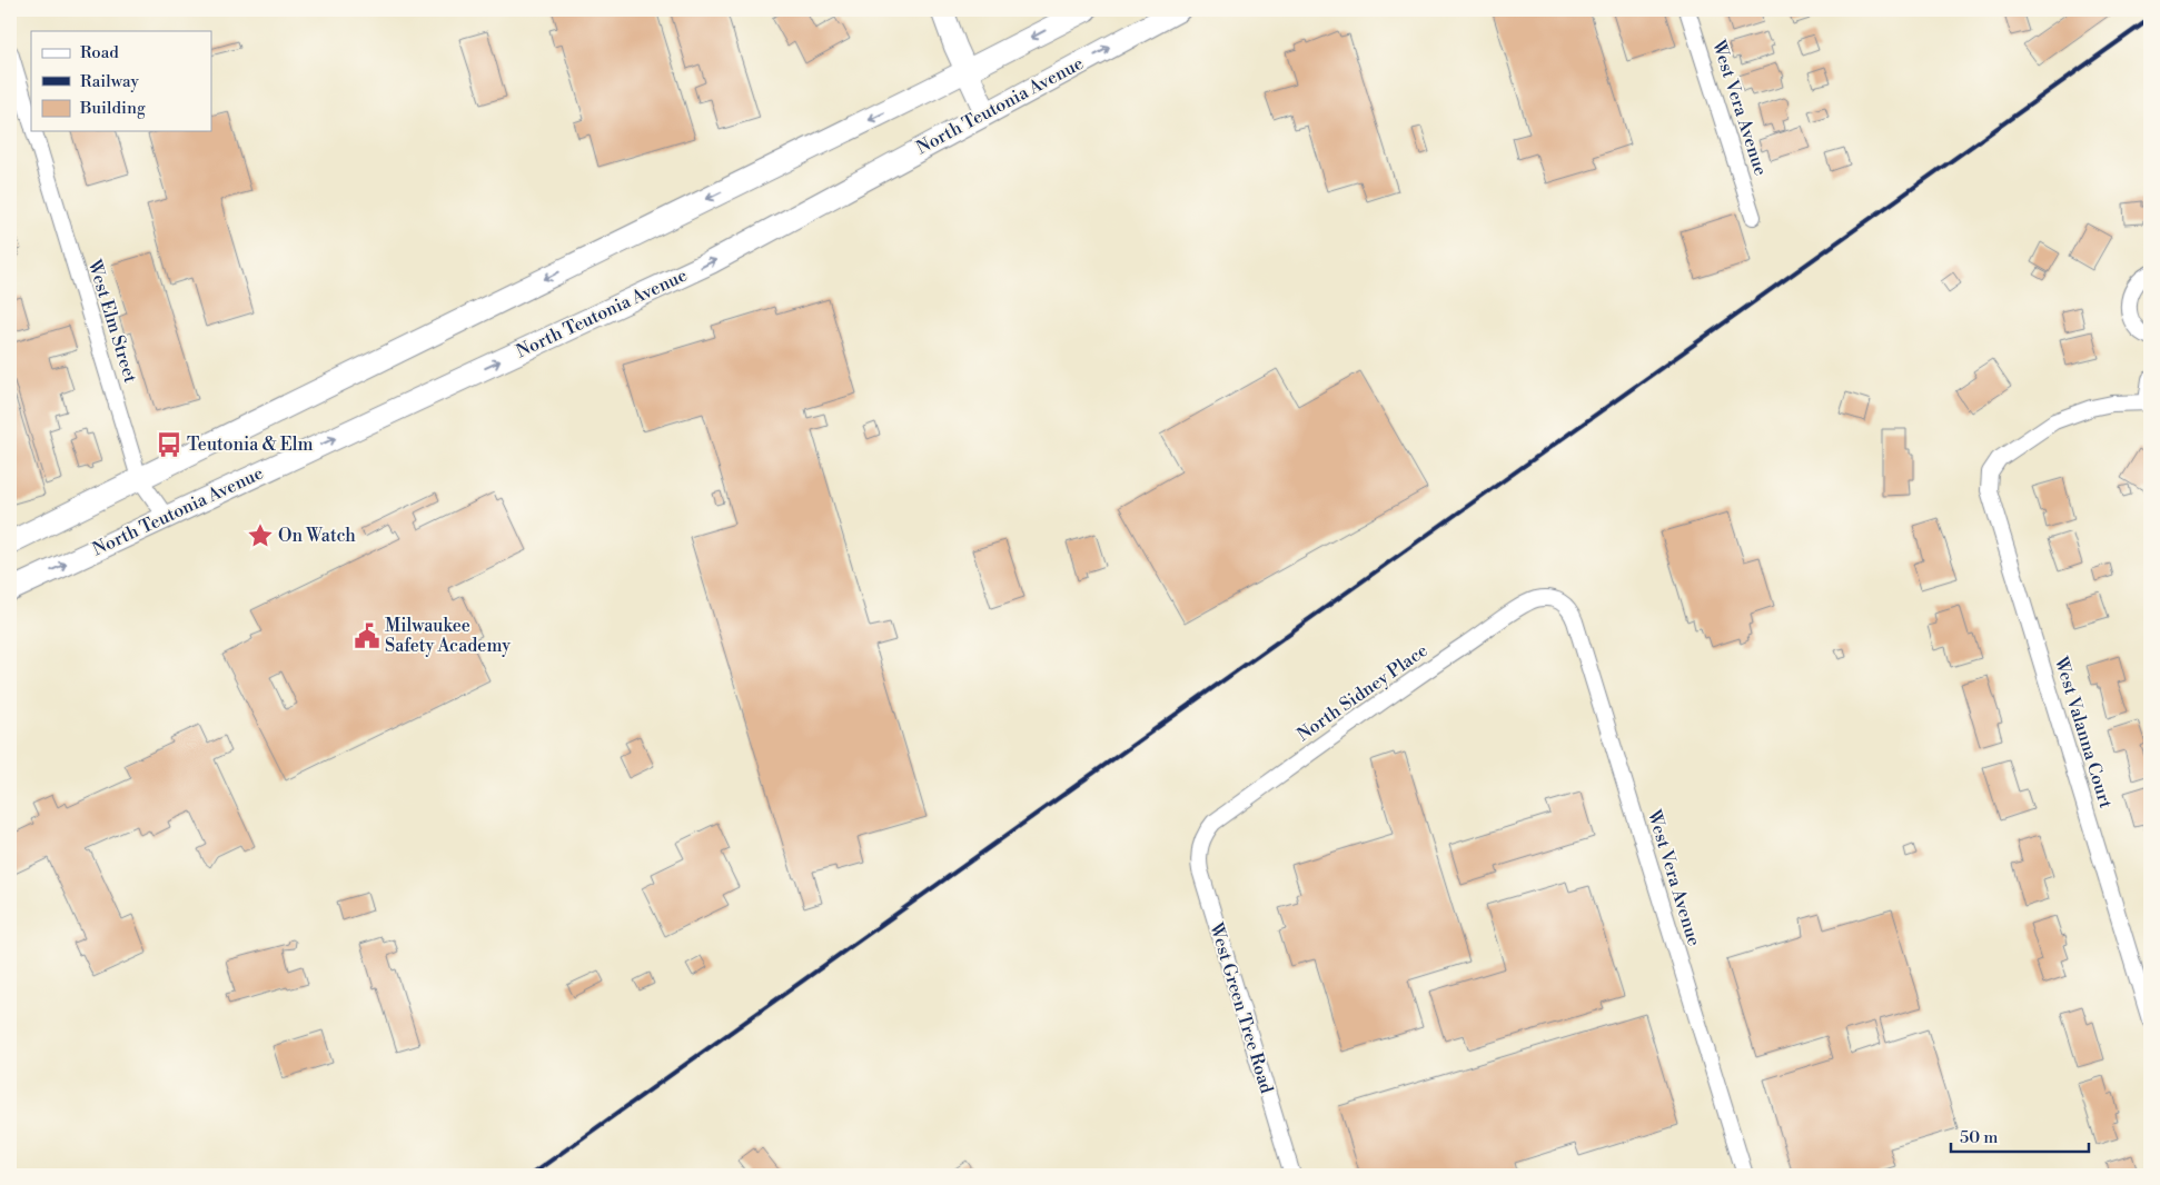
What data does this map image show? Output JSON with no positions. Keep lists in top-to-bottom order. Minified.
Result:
{"streets":{"main road":["North Teutonia Avenue"],"street":["West Vera Avenue","West Elm Street","North Sidney Place","West Valanna Court","West Green Tree Road"]},"crossings":[["North Teutonia Avenue","West Elm Street"],["West Vera Avenue","North Sidney Place"],["North Sidney Place","West Green Tree Road"]],"places":{"bus stop":["Teutonia & Elm"],"place":["On Watch"],"public building":["Milwaukee Safety Academy"]},"legend":["Road","Railway","Building"],"scale_bar":"50 m"}
